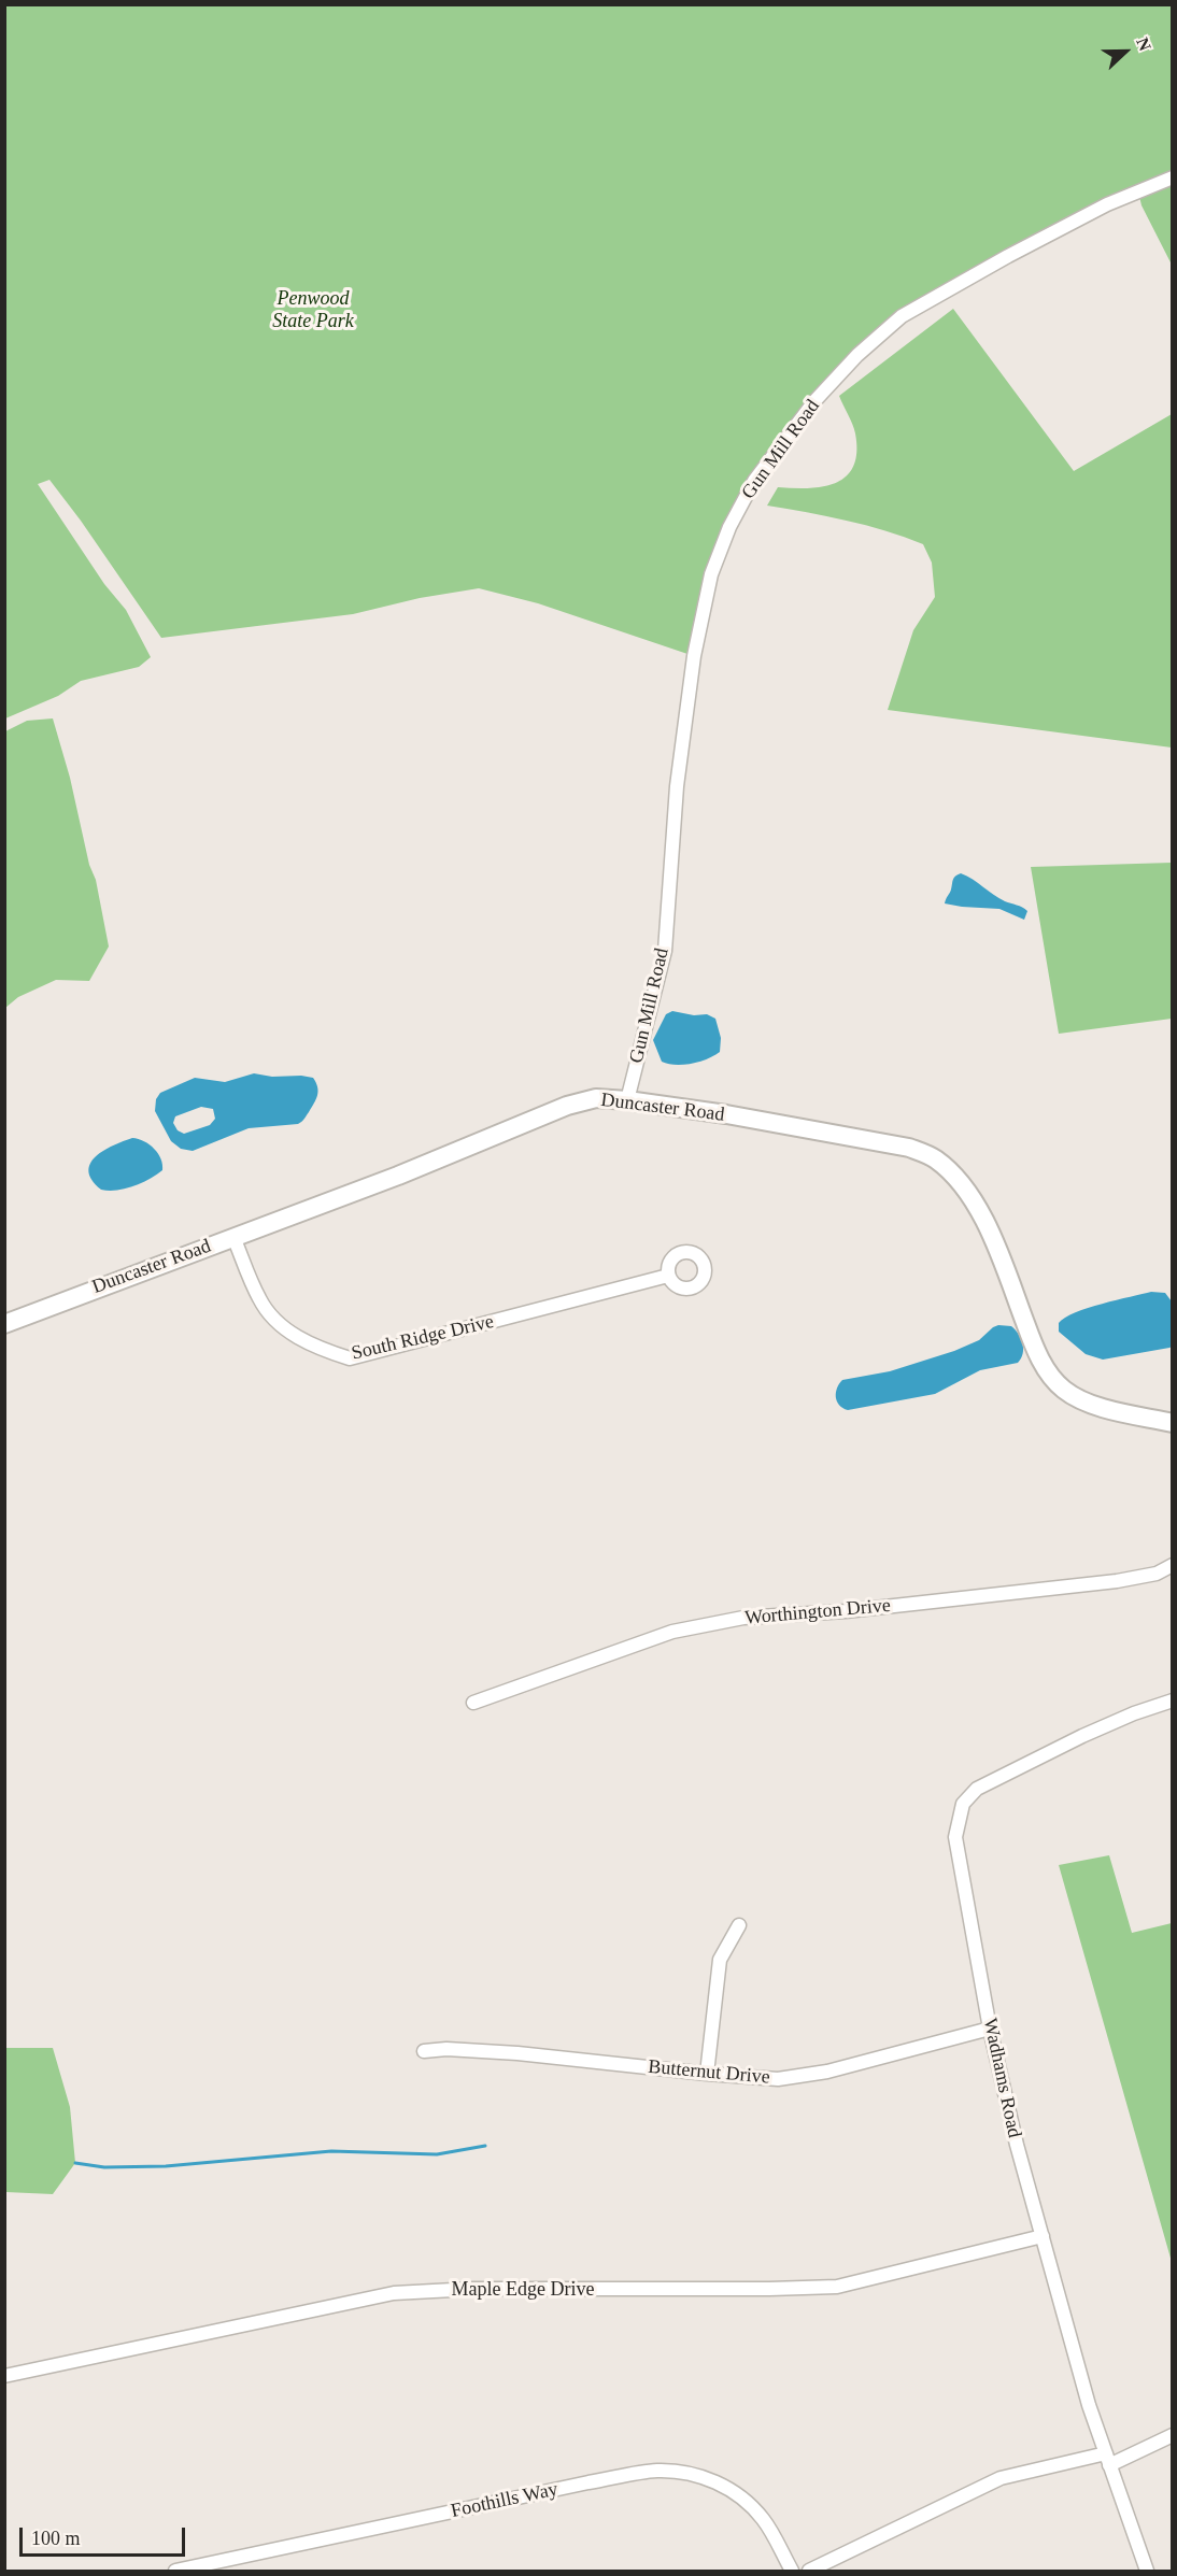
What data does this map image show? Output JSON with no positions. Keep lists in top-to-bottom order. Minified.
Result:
{"streets":{"street":["Gun Mill Road","Duncaster Road","South Ridge Drive","Worthington Drive","Butternut Drive","Wadhams Road","Maple Edge Drive","Foothills Way"]},"crossings":[["Gun Mill Road","Duncaster Road"],["Duncaster Road","South Ridge Drive"],["Butternut Drive","Wadhams Road"],["Wadhams Road","Maple Edge Drive"]],"parks":["Penwood State Park"],"scale_bar":"100 m","north":"right"}
